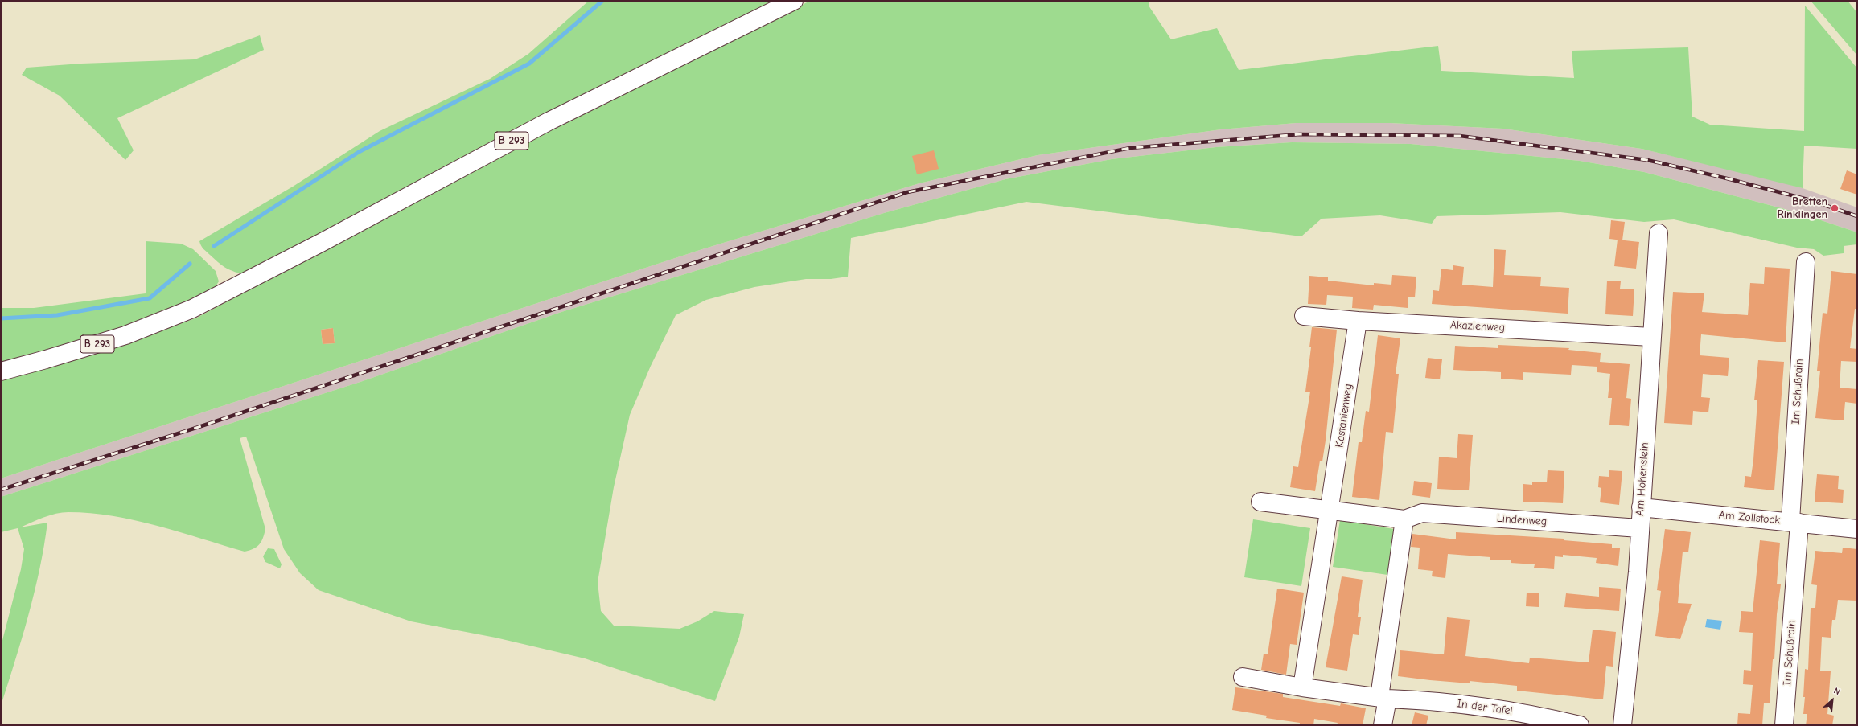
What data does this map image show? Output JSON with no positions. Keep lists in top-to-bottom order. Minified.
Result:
{"streets":{"street":["B 293","Akazienweg","Im Schußrain","Kastanienweg","Am Hohenstein","Am Zollstock","Lindenweg","In der Tafel"]},"crossings":[["Akazienweg","Kastanienweg"],["Akazienweg","Am Hohenstein"],["Im Schußrain","Am Zollstock"],["Kastanienweg","In der Tafel"],["Am Hohenstein","Am Zollstock"],["Am Hohenstein","Lindenweg"]],"places":["Bretten Rinklingen"],"north":"top right"}
